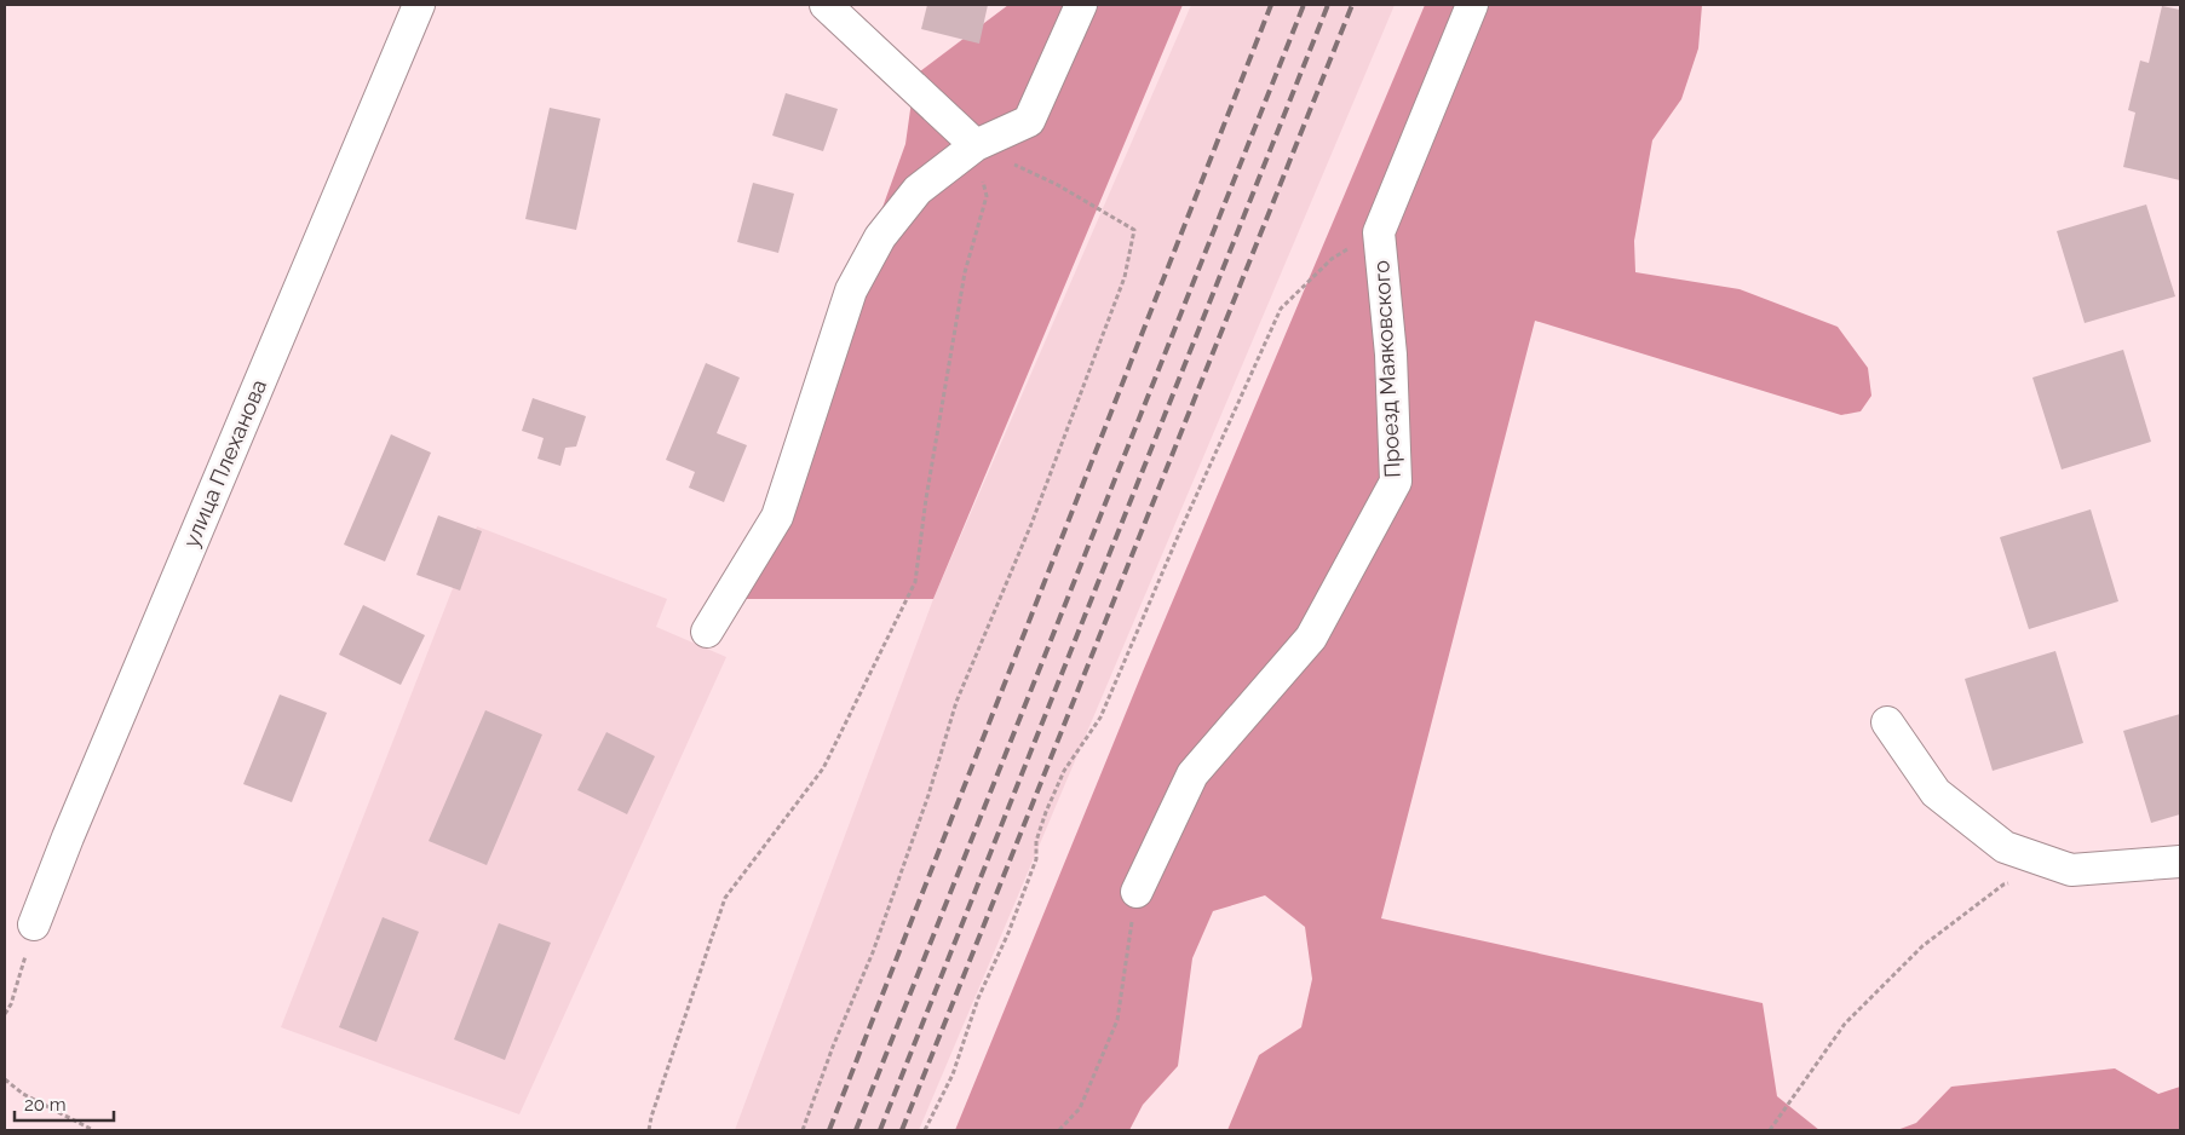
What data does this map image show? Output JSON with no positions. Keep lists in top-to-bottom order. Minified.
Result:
{"streets":{"street":["Проезд Маяковского","улица Плеханова"]},"scale_bar":"20 m"}
